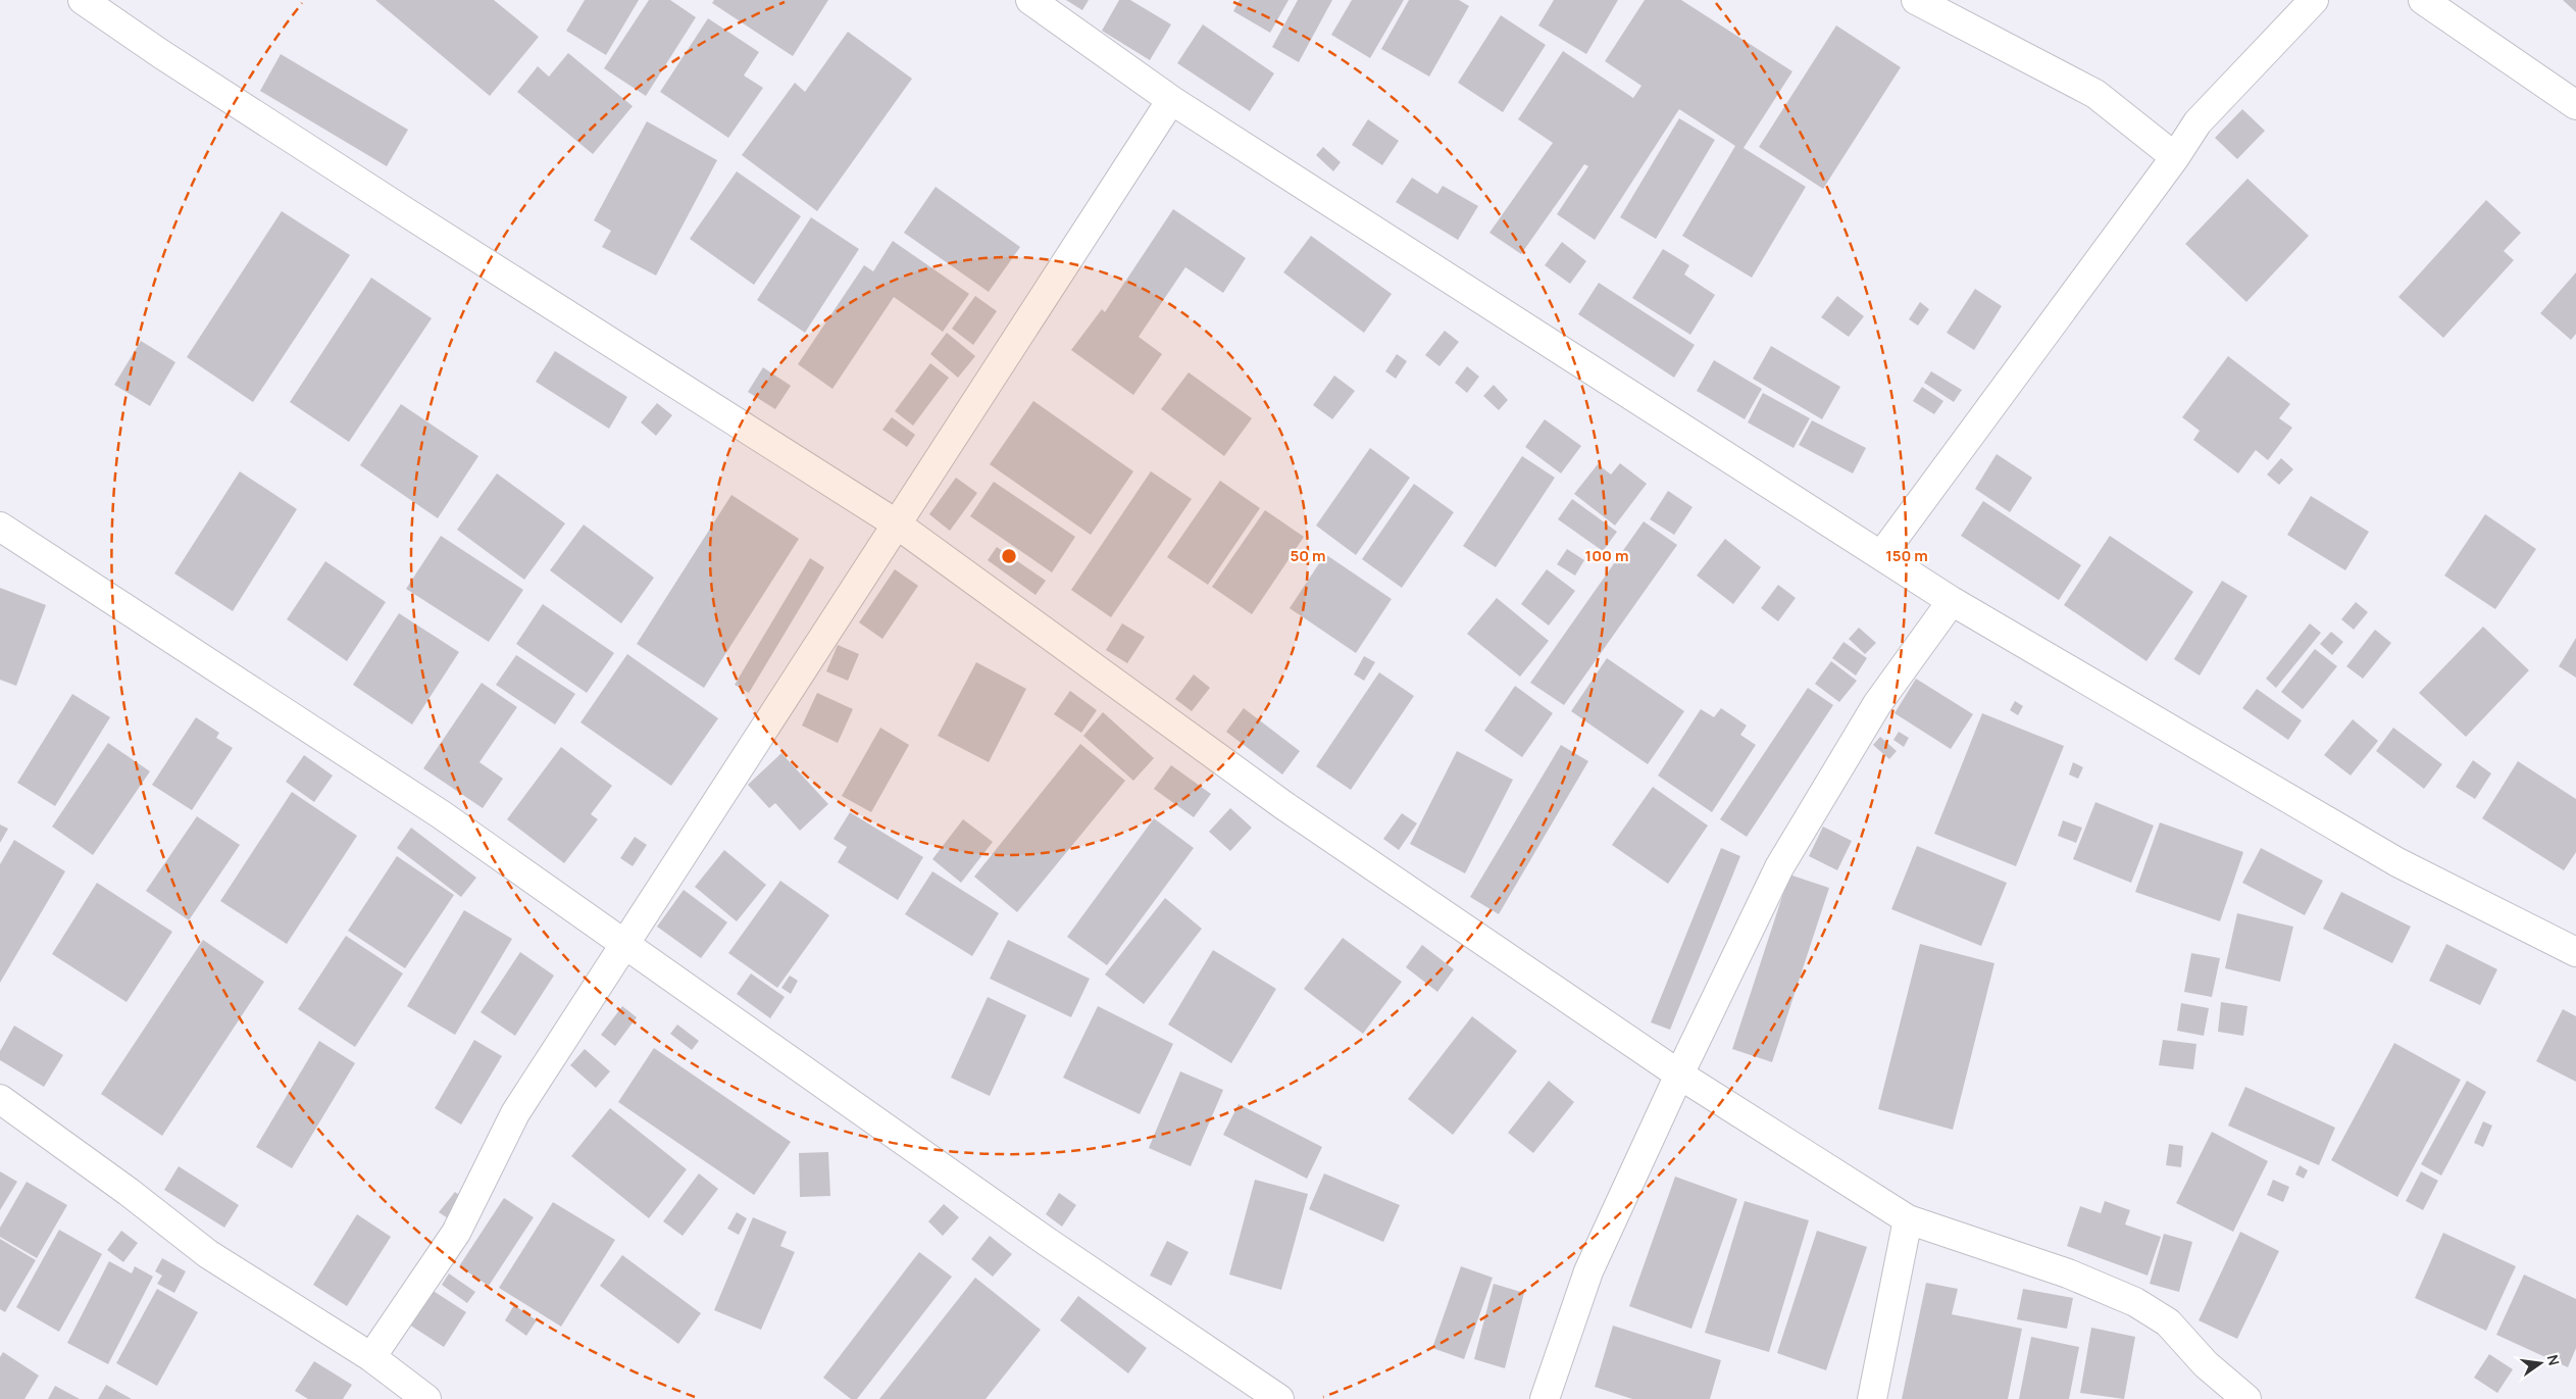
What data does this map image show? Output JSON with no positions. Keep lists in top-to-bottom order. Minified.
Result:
{"north":"right","rings":["50 m","100 m","150 m"]}
